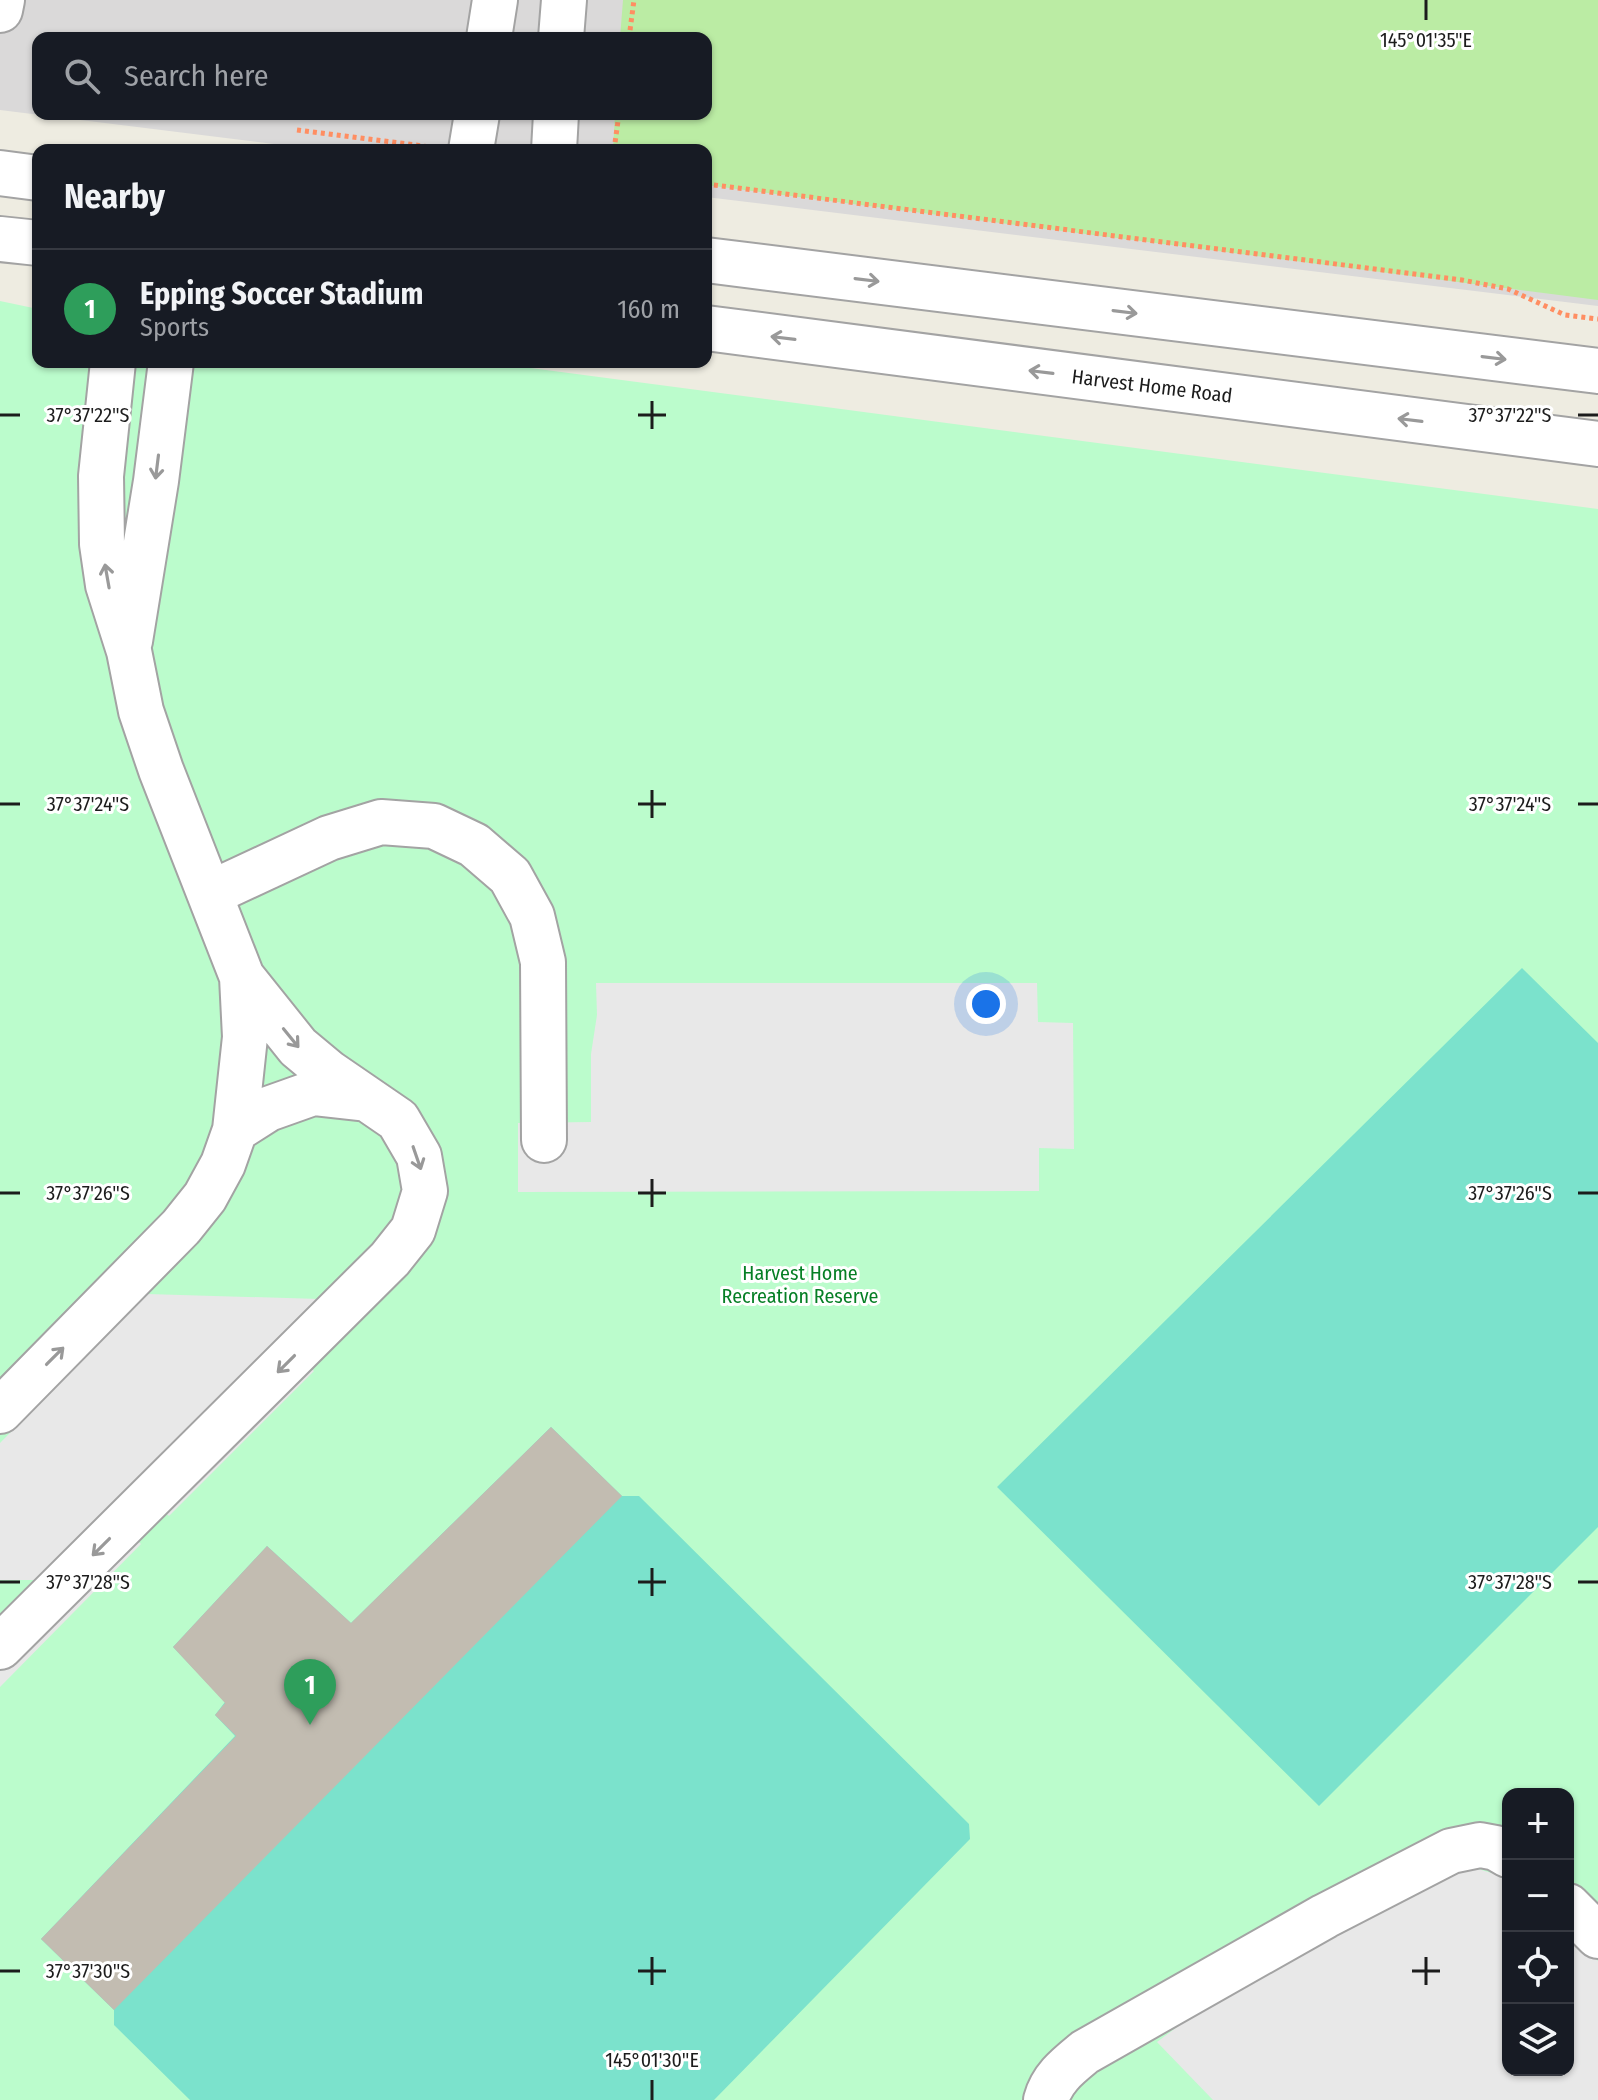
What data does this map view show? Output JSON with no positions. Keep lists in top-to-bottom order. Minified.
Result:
{"streets":{"street":["Harvest Home Road"]},"parks":["Harvest Home Recreation Reserve"],"page":{"search":"Search here","heading":"Nearby","list":[{"mark":"1","name":"Epping Soccer Stadium","note":"Sports","value":"160 m"}],"pins":"1","map_buttons":["+","−"]},"coordinates":["145°01'35\"E","37°37'22\"S","37°37'24\"S","37°37'26\"S","37°37'28\"S","37°37'30\"S","145°01'30\"E"]}
